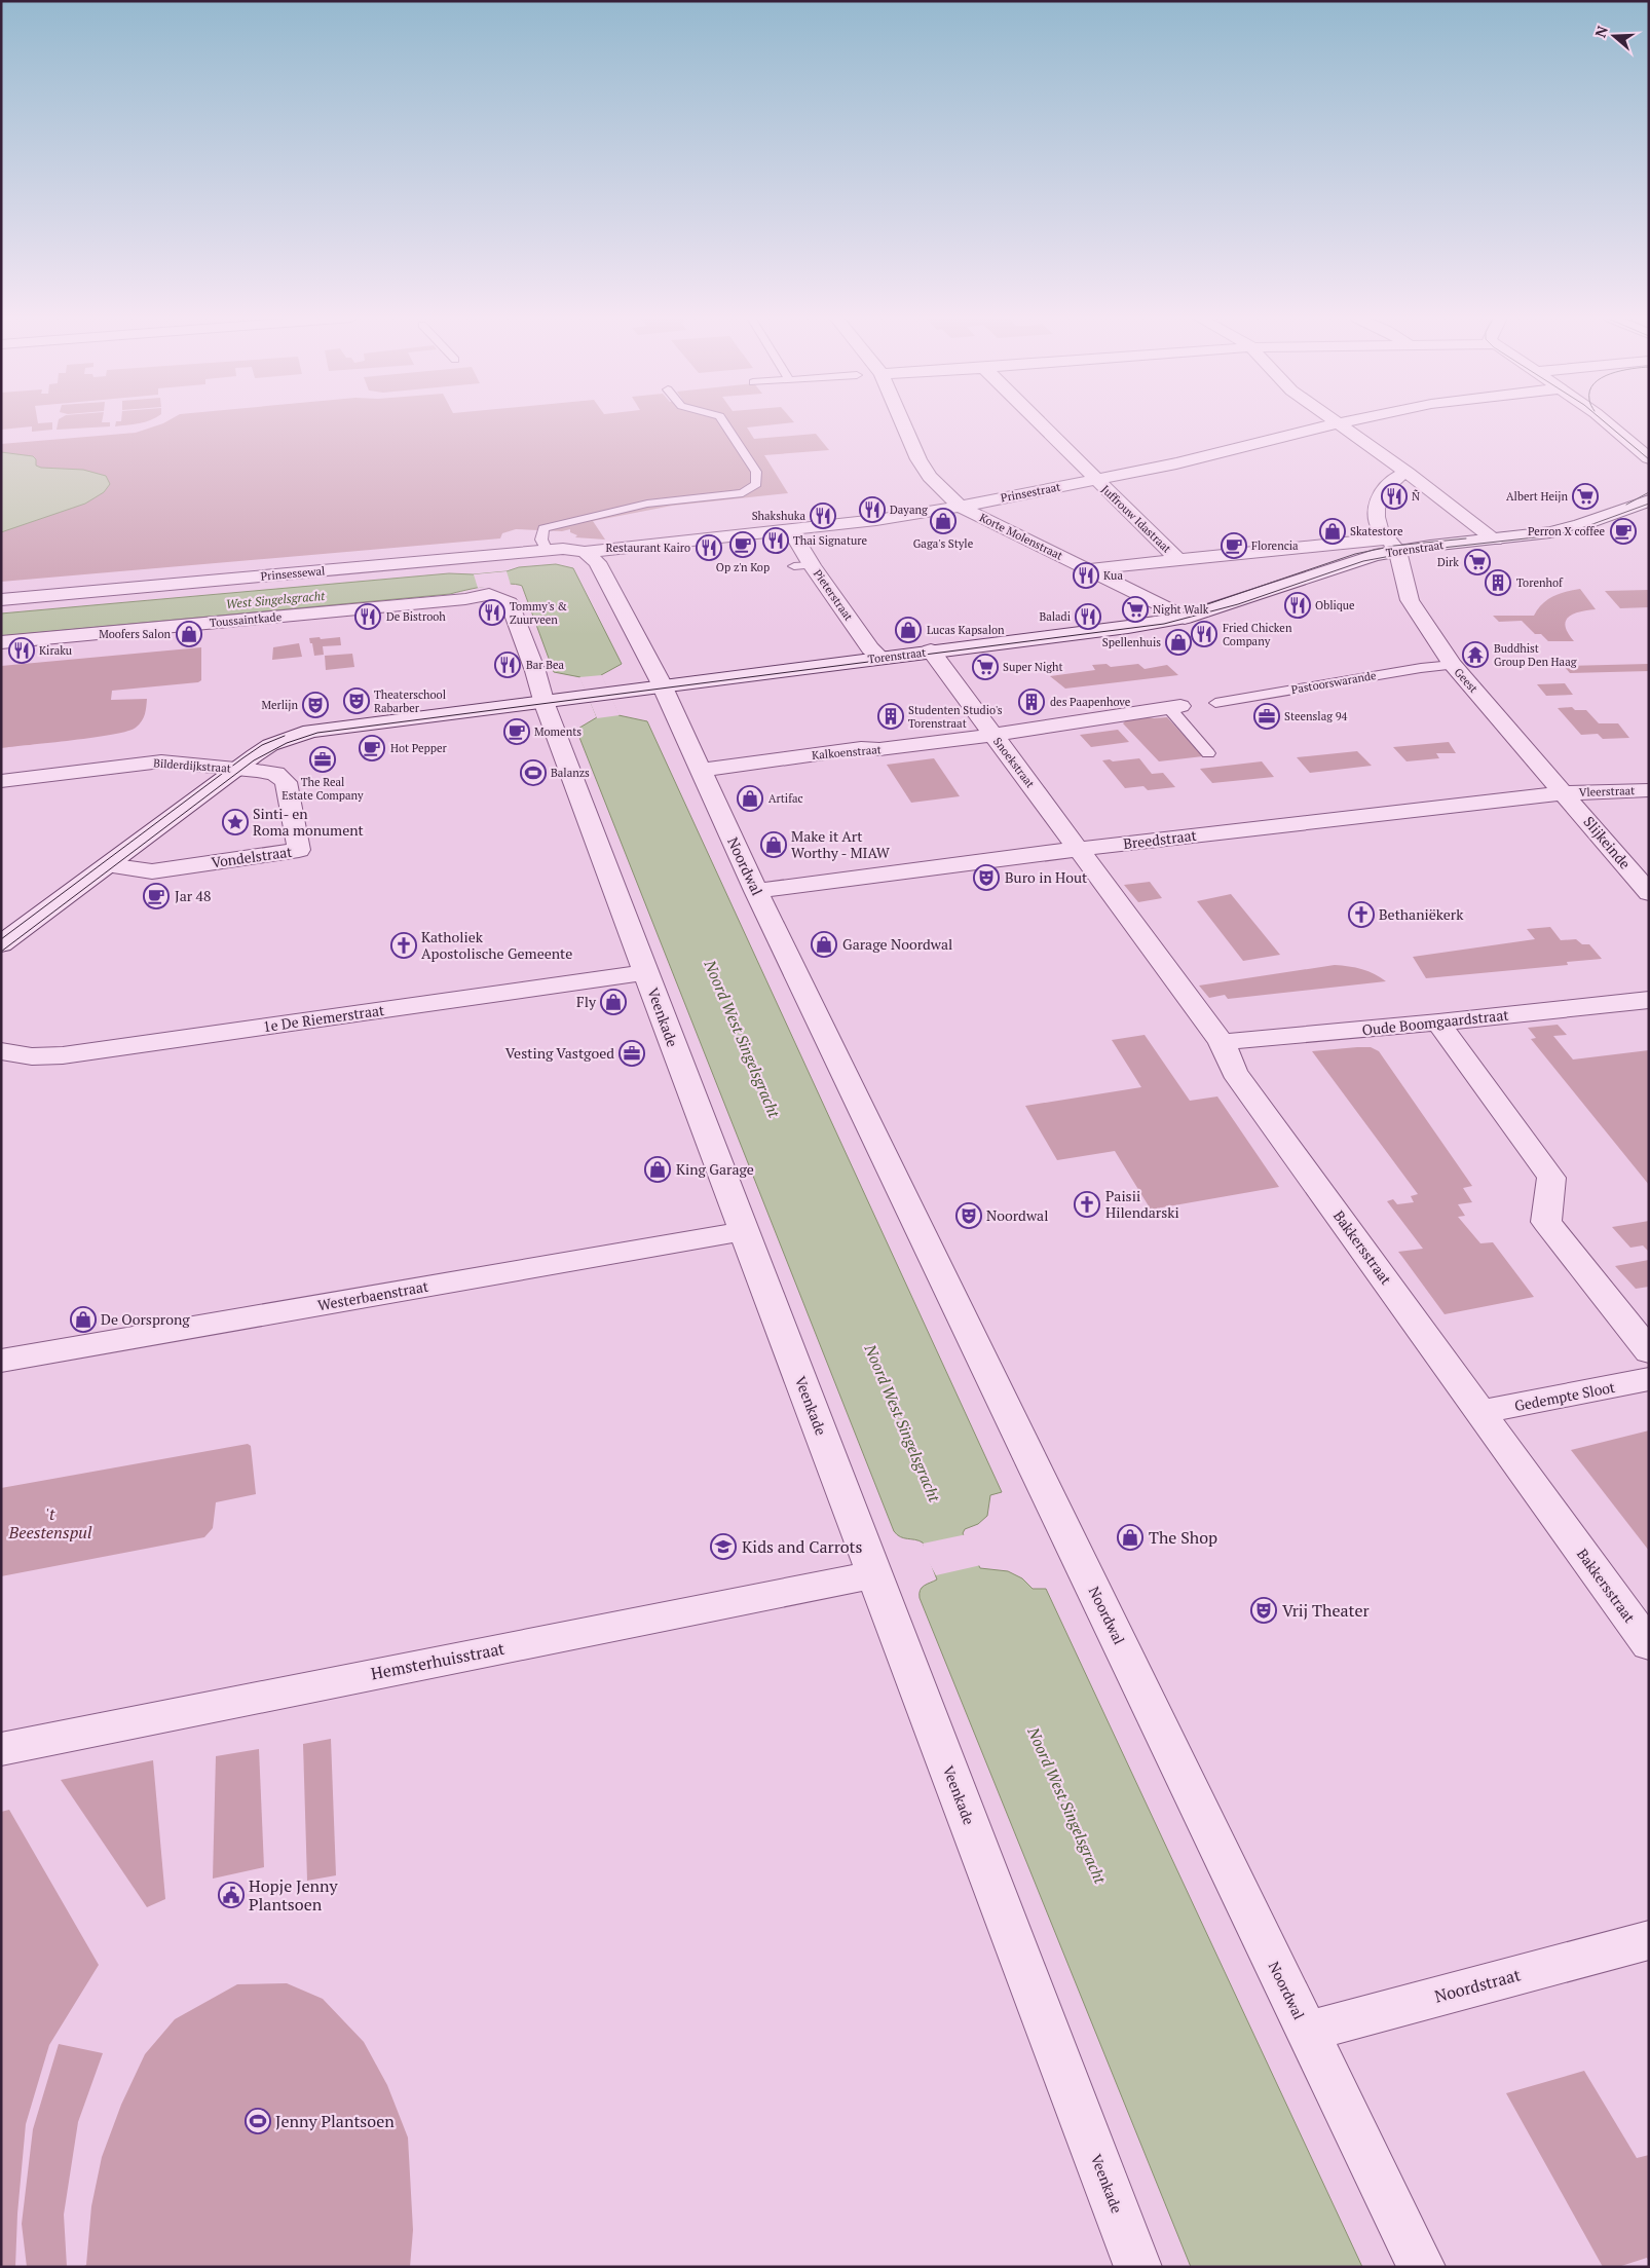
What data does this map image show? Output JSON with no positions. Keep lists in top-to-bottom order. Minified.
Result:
{"streets":{"street":["Prinsestraat","Juffrouw Idastraat","Korte Molenstraat","Torenstraat","Prinsessewal","Pieterstraat","Toussaintkade","Geest","Kalkoenstraat","Snoekstraat","Bilderdijkstraat","Vleerstraat","Breedstraat","Slijkeinde","Vondelstraat","Noordwal","Veenkade","1e De Riemerstraat","Oude Boomgaardstraat","Bakkersstraat","Westerbaenstraat","Gedempte Sloot","Hemsterhuisstraat","Noordstraat"],"lane":["Pastoorswarande"]},"crossings":[["Prinsestraat","Juffrouw Idastraat"],["Prinsestraat","Korte Molenstraat"],["Prinsestraat","Prinsessewal"],["Prinsestraat","Pieterstraat"],["Prinsestraat","Noordwal"],["Juffrouw Idastraat","Torenstraat"],["Korte Molenstraat","Torenstraat"],["Torenstraat","Pieterstraat"],["Torenstraat","Geest"],["Torenstraat","Snoekstraat"],["Torenstraat","Bilderdijkstraat"],["Torenstraat","Noordwal"],["Prinsessewal","Toussaintkade"],["Prinsessewal","Noordwal"],["Prinsessewal","Veenkade"],["Toussaintkade","Veenkade"],["Geest","Pastoorswarande"],["Geest","Vleerstraat"],["Geest","Breedstraat"],["Geest","Slijkeinde"],["Kalkoenstraat","Snoekstraat"],["Kalkoenstraat","Noordwal"],["Snoekstraat","Breedstraat"],["Snoekstraat","Bakkersstraat"],["Bilderdijkstraat","Vondelstraat"],["Bilderdijkstraat","Veenkade"],["Vleerstraat","Breedstraat"],["Vleerstraat","Slijkeinde"],["Breedstraat","Slijkeinde"],["Breedstraat","Noordwal"],["Breedstraat","Bakkersstraat"],["Noordwal","Noordstraat"],["Veenkade","1e De Riemerstraat"],["Veenkade","Westerbaenstraat"],["Veenkade","Hemsterhuisstraat"],["Oude Boomgaardstraat","Bakkersstraat"],["Bakkersstraat","Gedempte Sloot"]],"water":["West Singelsgracht","Noord West Singelsgracht"],"parks":["'t Beestenspul"],"places":{"restaurant":["Ñ","Dayang","Shakshuka","Thai Signature","Restaurant Kairo","Kua","Oblique","Tommy's & Zuurveen","De Bistrooh","Baladi","Fried Chicken Company","Kiraku","Bar Bea"],"supermarket":["Albert Heijn","Dirk","Night Walk","Super Night"],"shop":["Gaga's Style","Skatestore","Lucas Kapsalon","Moofers Salon","Spellenhuis","Artifac","Make it Art Worthy - MIAW","Garage Noordwal","Fly","King Garage","De Oorsprong","The Shop"],"cafe":["Perron X coffee","Op z'n Kop","Florencia","Moments","Hot Pepper","Jar 48"],"building":["Torenhof","des Paapenhove","Studenten Studio's Torenstraat"],"temple":["Buddhist Group Den Haag"],"theatre":["Theaterschool Rabarber","Merlijn","Buro in Hout","Noordwal","Vrij Theater"],"office":["Steenslag 94","The Real Estate Company","Vesting Vastgoed"],"sports":["Balanzs","Jenny Plantsoen"],"place":["Sinti- en Roma monument"],"church":["Bethaniëkerk","Katholiek Apostolische Gemeente","Paisii Hilendarski"],"school or university":["Kids and Carrots"],"public building":["Hopje Jenny Plantsoen"]},"north":"left"}
